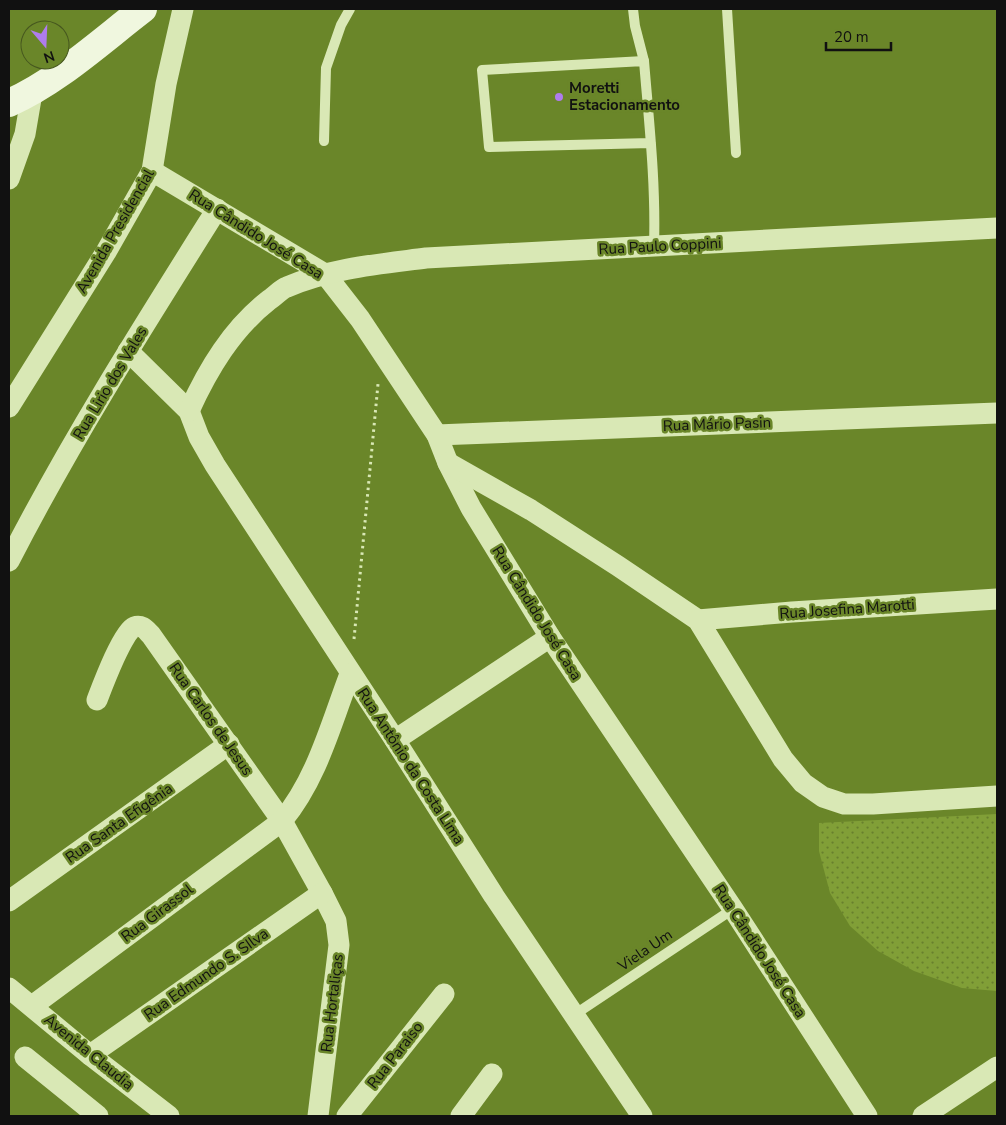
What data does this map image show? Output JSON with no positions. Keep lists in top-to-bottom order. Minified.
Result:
{"streets":{"street":["Avenida Presidencial","Rua Cândido José Casa","Rua Paulo Coppini","Rua Lirio dos Vales","Rua Mário Pasin","Rua Josefina Marotti","Rua Carlos de Jesus","Rua Antônio da Costa Lima","Rua Santa Efigênia","Rua Girassol","Rua Edmundo S. SIlva","Rua Hortaliças","Avenida Claudia","Rua Paraiso"],"lane":["Viela Um"]},"crossings":[["Avenida Presidencial","Rua Cândido José Casa"],["Rua Cândido José Casa","Rua Paulo Coppini"],["Rua Cândido José Casa","Rua Lirio dos Vales"],["Rua Cândido José Casa","Rua Mário Pasin"],["Rua Cândido José Casa","Viela Um"],["Rua Paulo Coppini","Rua Antônio da Costa Lima"],["Rua Carlos de Jesus","Rua Santa Efigênia"],["Rua Carlos de Jesus","Rua Girassol"],["Rua Carlos de Jesus","Rua Edmundo S. SIlva"],["Rua Carlos de Jesus","Rua Hortaliças"],["Rua Antônio da Costa Lima","Rua Girassol"],["Rua Antônio da Costa Lima","Viela Um"],["Rua Girassol","Avenida Claudia"],["Rua Edmundo S. SIlva","Rua Hortaliças"],["Rua Edmundo S. SIlva","Avenida Claudia"]],"places":["Moretti Estacionamento"],"scale_bar":"20 m","north":"bottom"}
